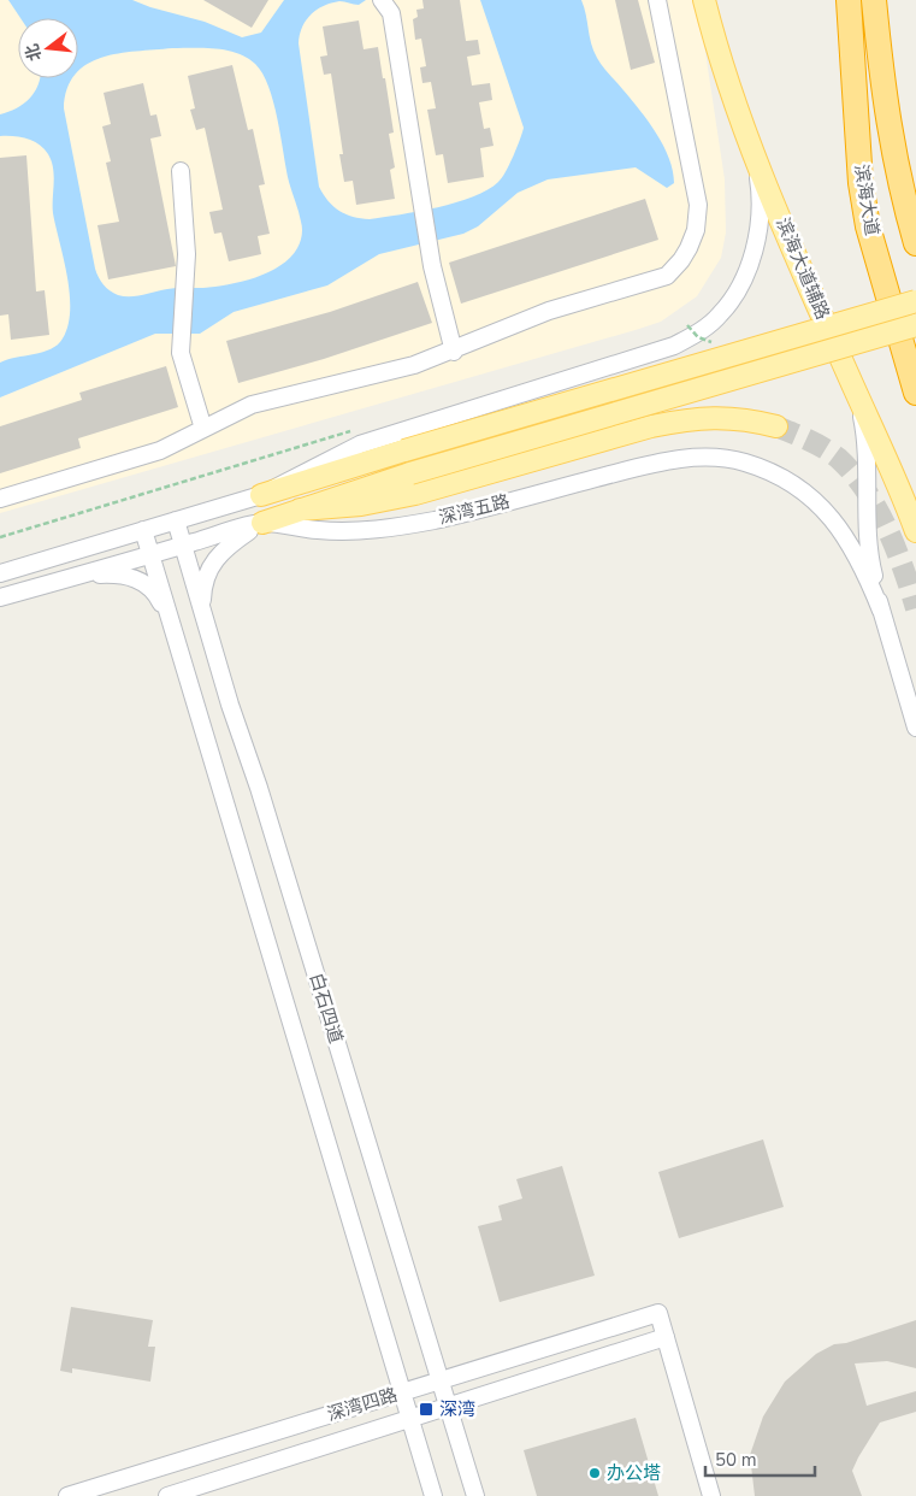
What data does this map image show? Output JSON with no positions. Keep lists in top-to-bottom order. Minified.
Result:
{"streets":{"highway":["滨海大道"],"main road":["滨海大道辅路"],"street":["深湾五路","白石四道","深湾四路"]},"crossings":[["深湾五路","白石四道"],["白石四道","深湾四路"]],"places":{"transit":["深湾"],"other":["办公塔"]},"scale_bar":"50 m","north":"left"}
